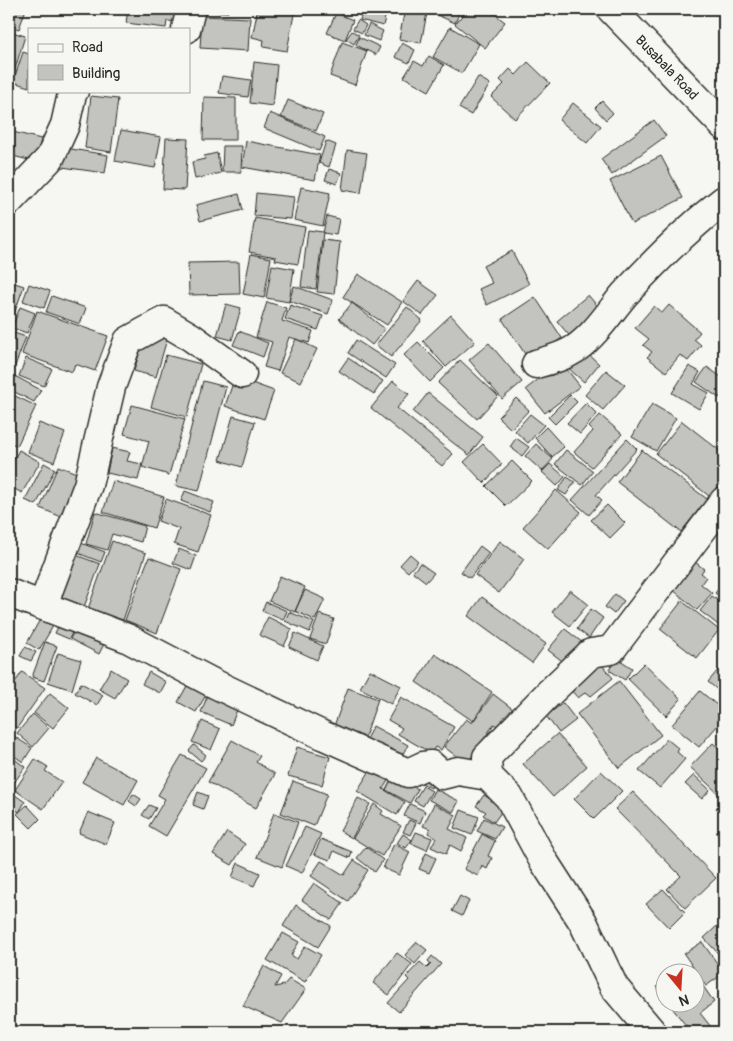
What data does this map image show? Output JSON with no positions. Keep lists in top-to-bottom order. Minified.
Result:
{"streets":{"street":["Busabala Road"]},"legend":["Road","Building"],"north":"bottom"}
